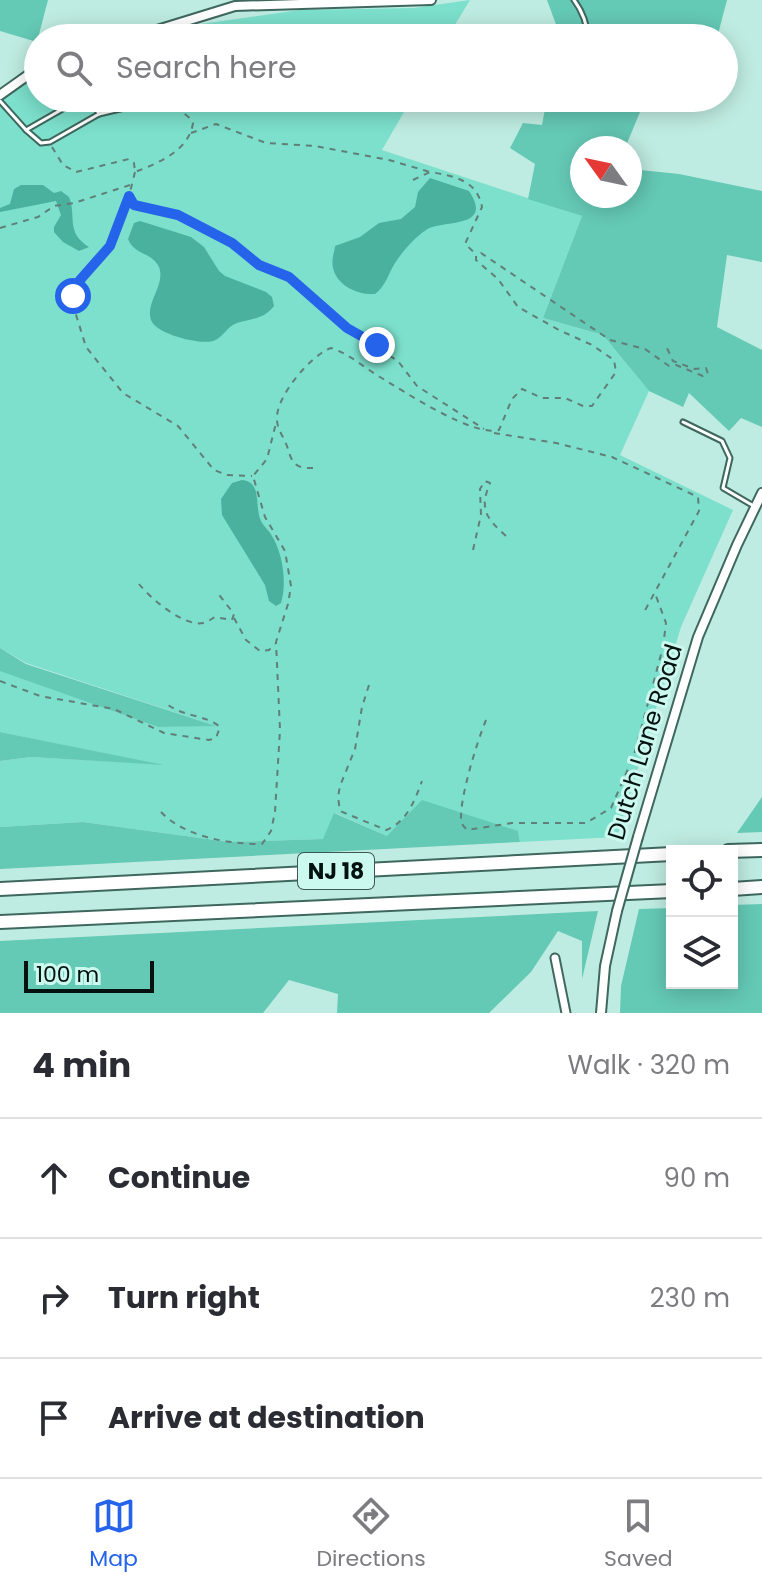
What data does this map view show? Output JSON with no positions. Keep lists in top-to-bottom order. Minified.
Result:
{"streets":{"highway":["NJ 18"],"street":["Dutch Lane Road"]},"scale_bar":"100 m","north":"top left","page":{"search":"Search here","scale":"100 m","heading":["4 min","Walk · 320 m"],"list":[["Continue","90 m"],["Turn right","230 m"],"Arrive at destination"],"nav":["Map","Directions","Saved"]}}
